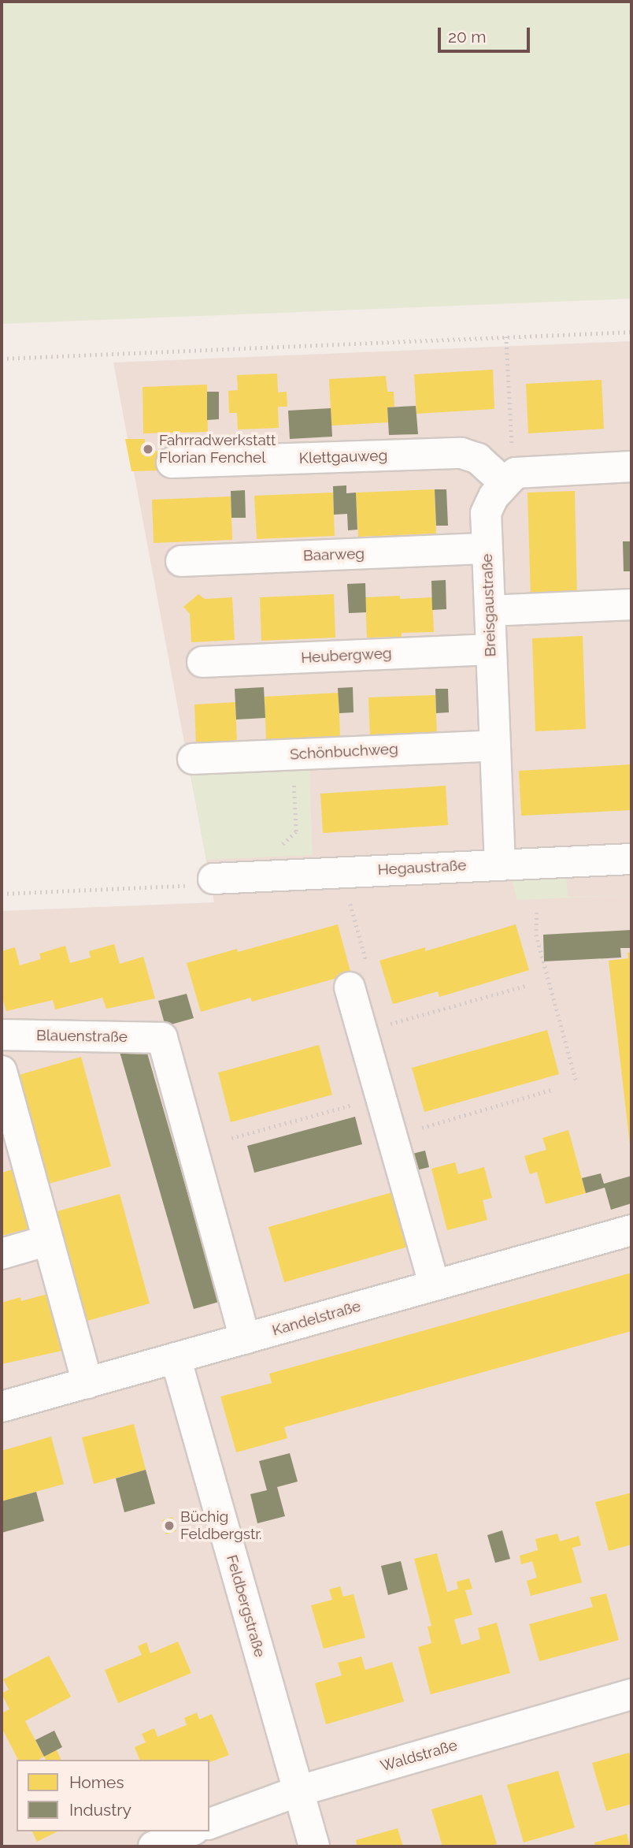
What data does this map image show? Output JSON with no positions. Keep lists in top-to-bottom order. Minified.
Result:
{"streets":{"street":["Klettgauweg","Baarweg","Breisgaustraße","Heubergweg","Schönbuchweg","Hegaustraße","Blauenstraße","Kandelstraße","Feldbergstraße","Waldstraße"]},"crossings":[["Klettgauweg","Breisgaustraße"],["Baarweg","Breisgaustraße"],["Breisgaustraße","Heubergweg"],["Breisgaustraße","Schönbuchweg"],["Breisgaustraße","Hegaustraße"],["Blauenstraße","Kandelstraße"],["Kandelstraße","Feldbergstraße"],["Feldbergstraße","Waldstraße"]],"places":["Fahrradwerkstatt Florian Fenchel","Büchig Feldbergstr."],"legend":["Homes","Industry"],"scale_bar":"20 m"}
